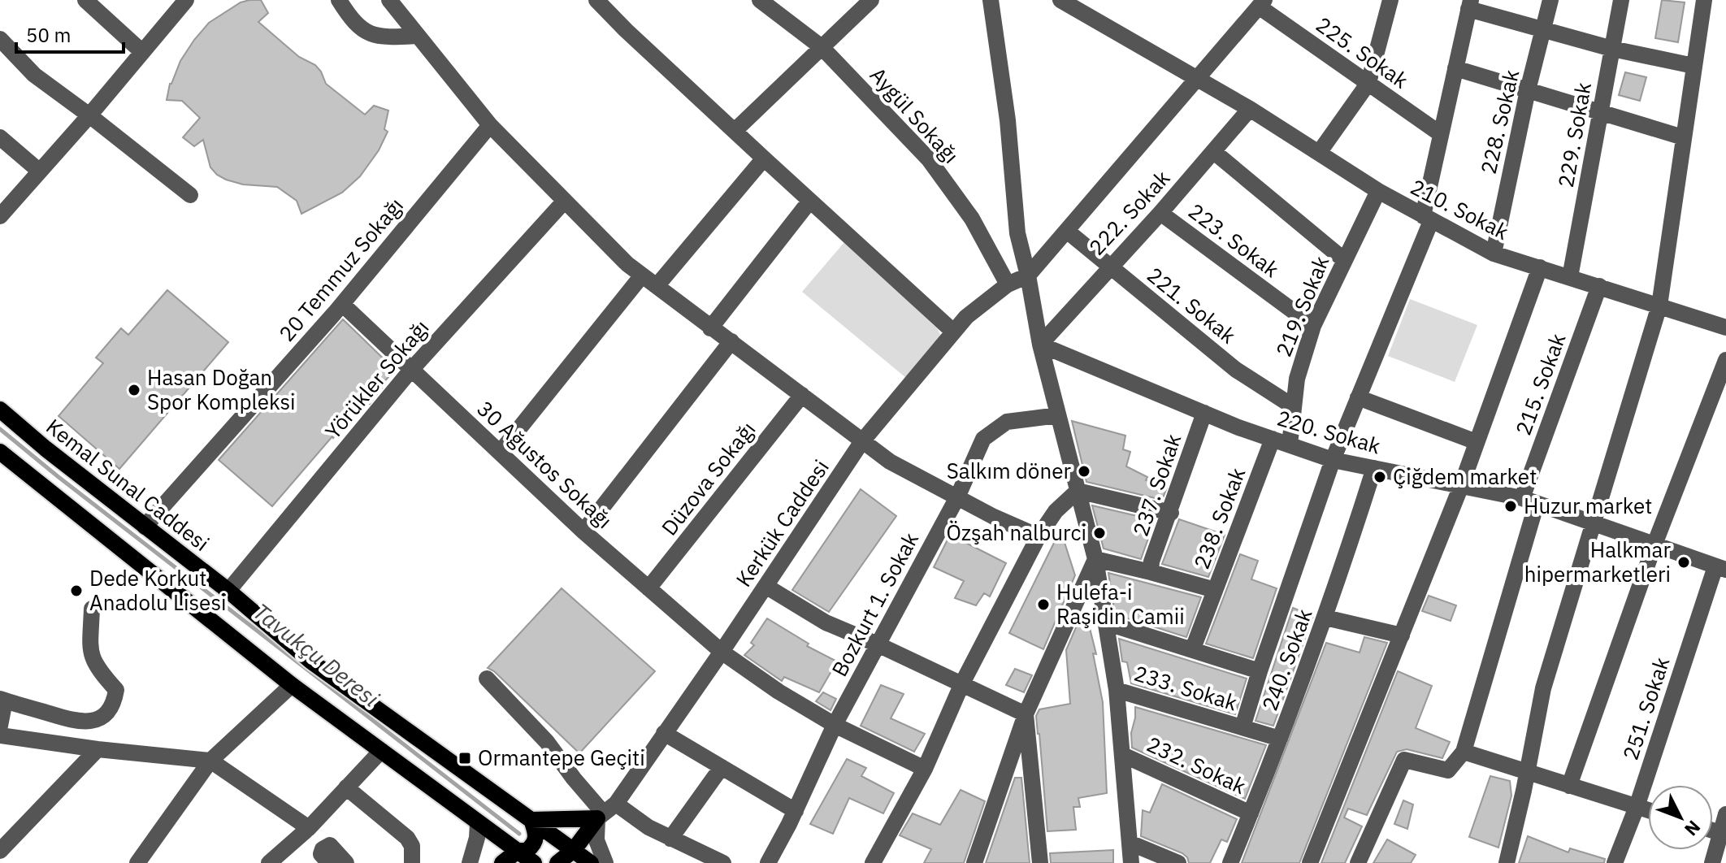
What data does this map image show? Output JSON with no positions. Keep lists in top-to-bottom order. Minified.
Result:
{"streets":{"main road":["Kemal Sunal Caddesi"],"street":["225. Sokak","Aygül Sokağı","228. Sokak","229. Sokak","210. Sokak","222. Sokak","223. Sokak","20 Temmuz Sokağı","221. Sokak","219. Sokak","Yörükler Sokağı","215. Sokak","220. Sokak","30 Ağustos Sokağı","Düzova Sokağı","237. Sokak","238. Sokak","Kerkük Caddesi","Bozkurt 1. Sokak","240. Sokak","233. Sokak","251. Sokak","232. Sokak"]},"crossings":[["Aygül Sokağı","Kerkük Caddesi"],["228. Sokak","210. Sokak"],["229. Sokak","210. Sokak"],["210. Sokak","222. Sokak"],["210. Sokak","219. Sokak"],["210. Sokak","215. Sokak"],["222. Sokak","223. Sokak"],["222. Sokak","221. Sokak"],["222. Sokak","220. Sokak"],["223. Sokak","219. Sokak"],["20 Temmuz Sokağı","30 Ağustos Sokağı"],["20 Temmuz Sokağı","Kemal Sunal Caddesi"],["221. Sokak","219. Sokak"],["219. Sokak","220. Sokak"],["Yörükler Sokağı","30 Ağustos Sokağı"],["Yörükler Sokağı","Kemal Sunal Caddesi"],["215. Sokak","220. Sokak"],["220. Sokak","237. Sokak"],["220. Sokak","238. Sokak"],["220. Sokak","240. Sokak"],["220. Sokak","251. Sokak"],["30 Ağustos Sokağı","Düzova Sokağı"],["30 Ağustos Sokağı","Kerkük Caddesi"],["30 Ağustos Sokağı","Bozkurt 1. Sokak"],["240. Sokak","233. Sokak"],["240. Sokak","232. Sokak"]],"water":["Tavukçu Deresi"],"places":{"other":["Hasan Doğan Spor Kompleksi","Salkım döner","Çiğdem market","Huzur market","Özşah nalburci","Halkmar hipermarketleri","Dede Korkut Anadolu Lisesi","Hulefa-i Raşidin Camii"],"transit":["Ormantepe Geçiti"]},"scale_bar":"50 m","north":"bottom right"}
